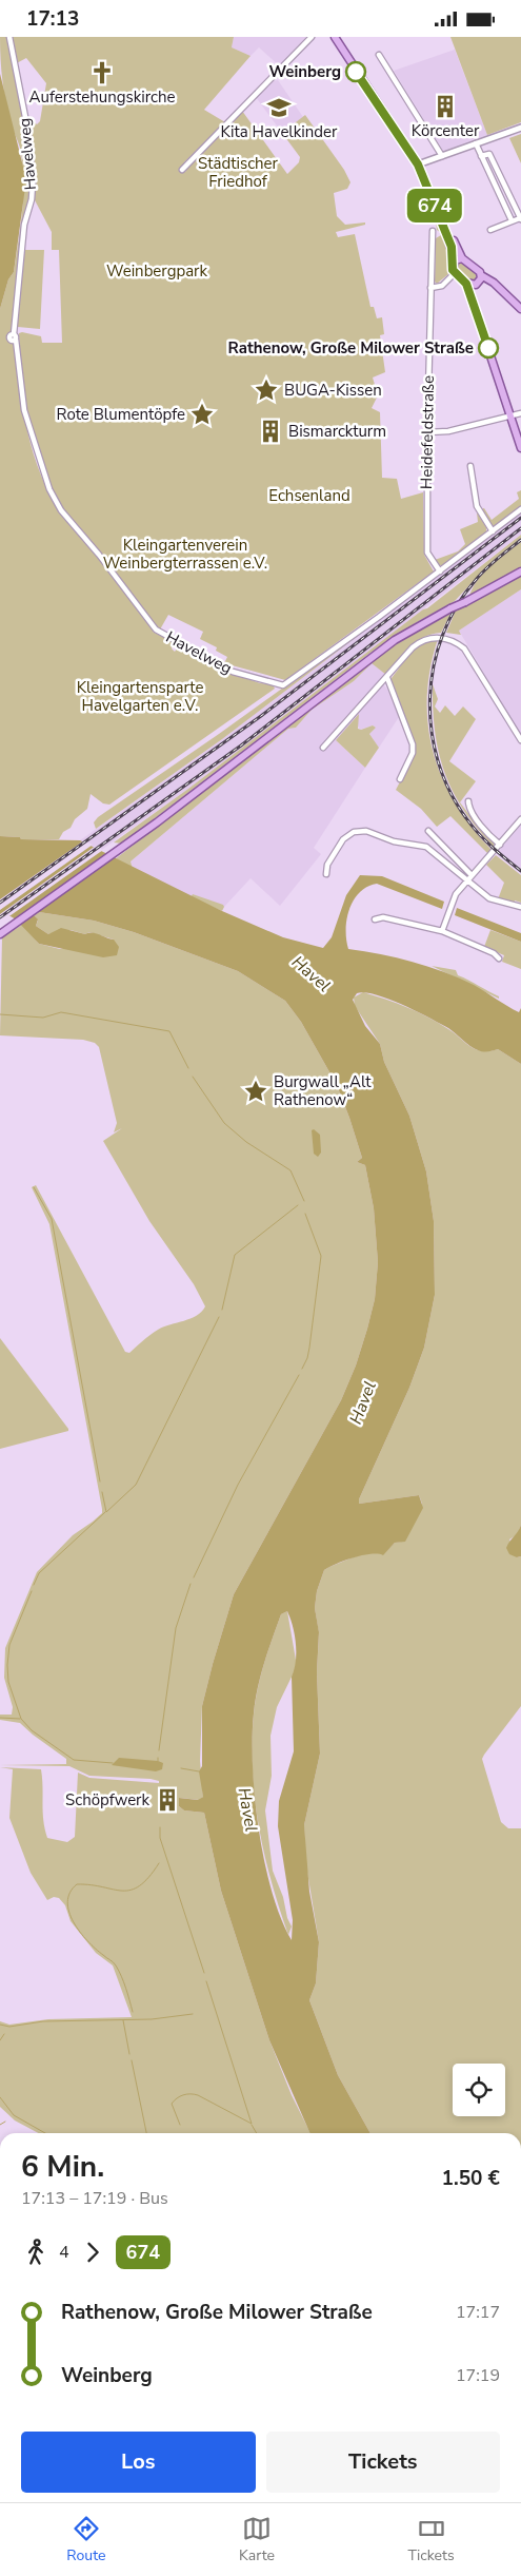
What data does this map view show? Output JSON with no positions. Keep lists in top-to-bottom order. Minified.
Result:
{"streets":{"street":["Havelweg","Heidefeldstraße"]},"crossings":[["Havelweg","Heidefeldstraße"]],"water":["Havel"],"parks":["Städtischer Friedhof","Weinbergpark","Echsenland","Kleingartenverein Weinbergterrassen e.V.","Kleingartensparte Havelgarten e.V."],"places":{"other":["Weinberg","Rathenow, Große Milower Straße"],"church":["Auferstehungskirche"],"building":["Körcenter","Bismarckturm","Schöpfwerk"],"school or university":["Kita Havelkinder"],"place":["BUGA-Kissen","Rote Blumentöpfe","Burgwall „Alt Rathenow“"]},"lines":["bus line 674"],"page":{"status":"17:13","on_map":"674","heading":["6 Min.","17:13 – 17:19 · Bus","1.50 €"],"legs":["4","674"],"list":[{"name":"Rathenow, Große Milower Straße","value":"17:17"},{"name":"Weinberg","value":"17:19"}],"buttons":["Los","Tickets"],"tabs":["Route","Karte","Tickets"]}}
